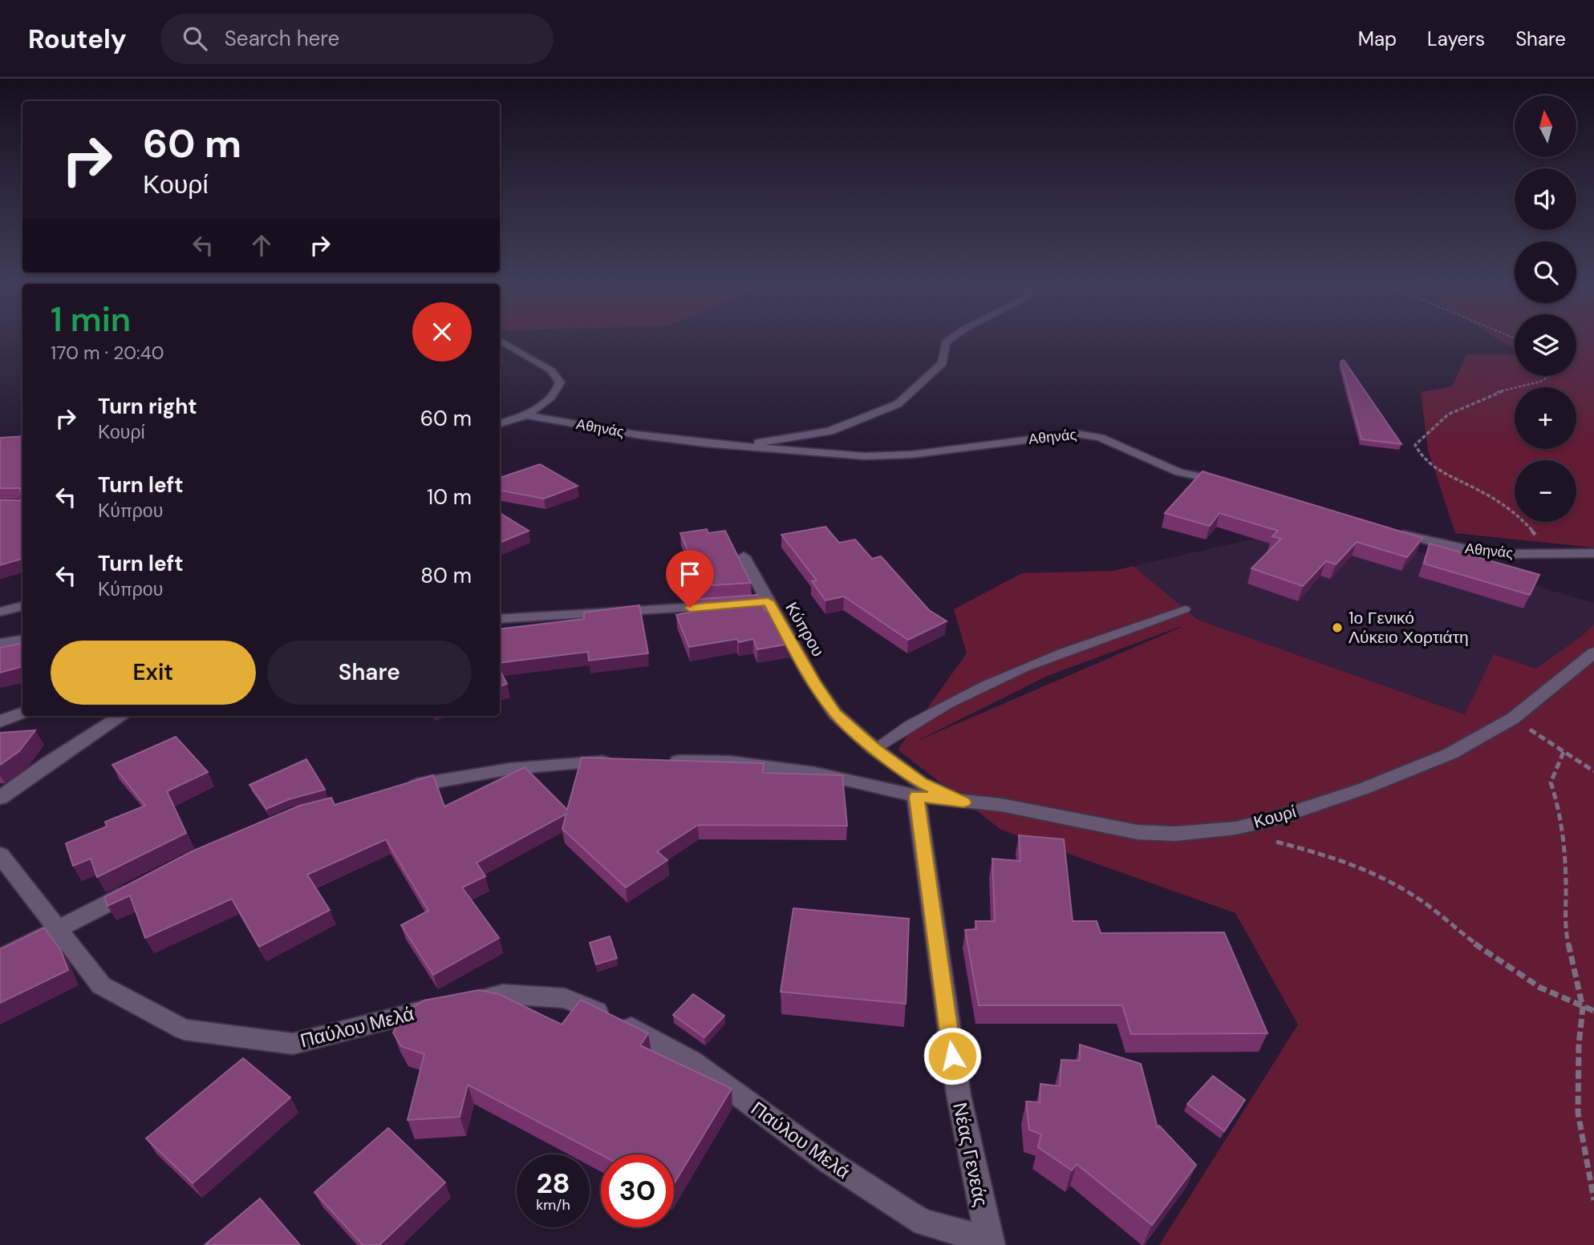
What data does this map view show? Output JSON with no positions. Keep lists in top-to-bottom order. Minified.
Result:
{"streets":{"street":["Αθηνάς","Κύπρου","Κουρί","Παύλου Μελά","Νέας Γενεάς"]},"crossings":[["Κύπρου","Κουρί"],["Κουρί","Νέας Γενεάς"],["Παύλου Μελά","Νέας Γενεάς"]],"places":["1ο Γενικό Λύκειο Χορτιάτη"],"north":"top","page":{"header":"Routely","search":"Search here","nav":["Map","Layers","Share"],"map_buttons":["+","−"],"turn":["60 m","Κουρί"],"heading":["1 min","170 m · 20:40"],"list":[{"name":"Turn right","note":"Κουρί","value":"60 m"},{"name":"Turn left","note":"Κύπρου","value":"10 m"},{"name":"Turn left","note":"Κύπρου","value":"80 m"}],"buttons":["Exit","Share"],"speed":"28 km/h","limit":"30"}}
